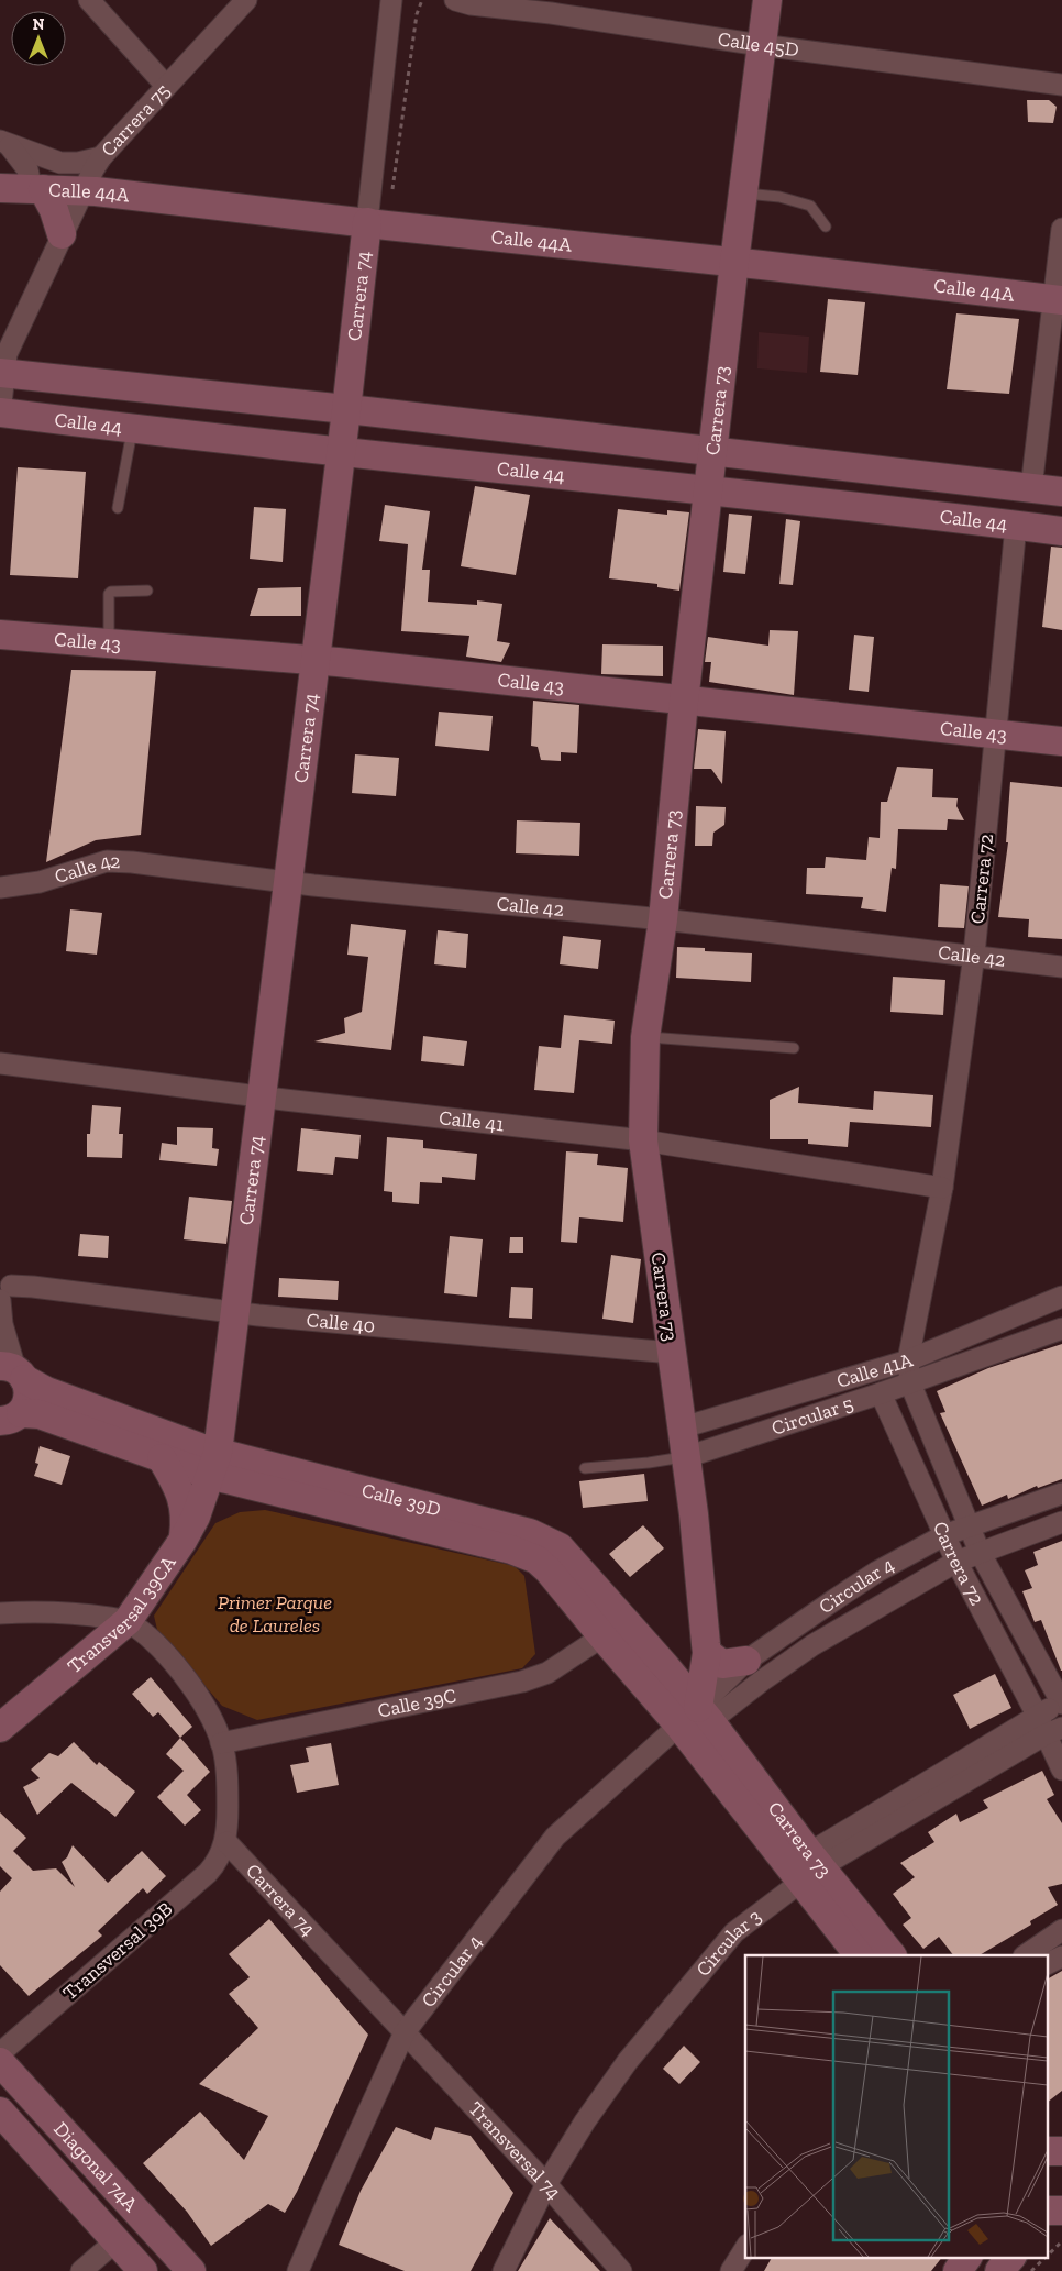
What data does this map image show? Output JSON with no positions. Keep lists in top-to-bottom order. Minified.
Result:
{"streets":{"street":["Calle 45D","Carrera 75","Calle 44A","Carrera 74","Carrera 73","Calle 44","Calle 43","Calle 42","Carrera 72","Calle 41","Calle 40","Calle 41A","Circular 5","Calle 39D","Circular 4","Transversal 39CA","Calle 39C","Circular 3","Transversal 39B","Transversal 74","Diagonal 74A"]},"crossings":[["Calle 45D","Carrera 73"],["Carrera 75","Calle 44A"],["Carrera 75","Calle 44"],["Calle 44A","Carrera 74"],["Calle 44A","Carrera 73"],["Carrera 74","Calle 44"],["Carrera 74","Calle 43"],["Carrera 74","Calle 42"],["Carrera 74","Calle 41"],["Carrera 74","Calle 40"],["Carrera 74","Calle 39D"],["Carrera 74","Circular 4"],["Carrera 74","Transversal 39CA"],["Carrera 74","Transversal 39B"],["Carrera 74","Transversal 74"],["Carrera 73","Calle 44"],["Carrera 73","Calle 43"],["Carrera 73","Calle 42"],["Carrera 73","Calle 41"],["Carrera 73","Calle 40"],["Carrera 73","Calle 41A"],["Carrera 73","Circular 5"],["Carrera 73","Calle 39D"],["Carrera 73","Circular 4"],["Carrera 73","Circular 3"],["Calle 44","Carrera 72"],["Calle 43","Carrera 72"],["Calle 42","Carrera 72"],["Carrera 72","Calle 41"],["Carrera 72","Calle 41A"],["Carrera 72","Circular 5"],["Carrera 72","Circular 4"],["Carrera 72","Circular 3"],["Calle 39D","Circular 4"],["Calle 39D","Transversal 39CA"],["Calle 39D","Calle 39C"],["Circular 4","Transversal 74"],["Circular 3","Transversal 74"]],"parks":["Primer Parque de Laureles"],"north":"top"}
